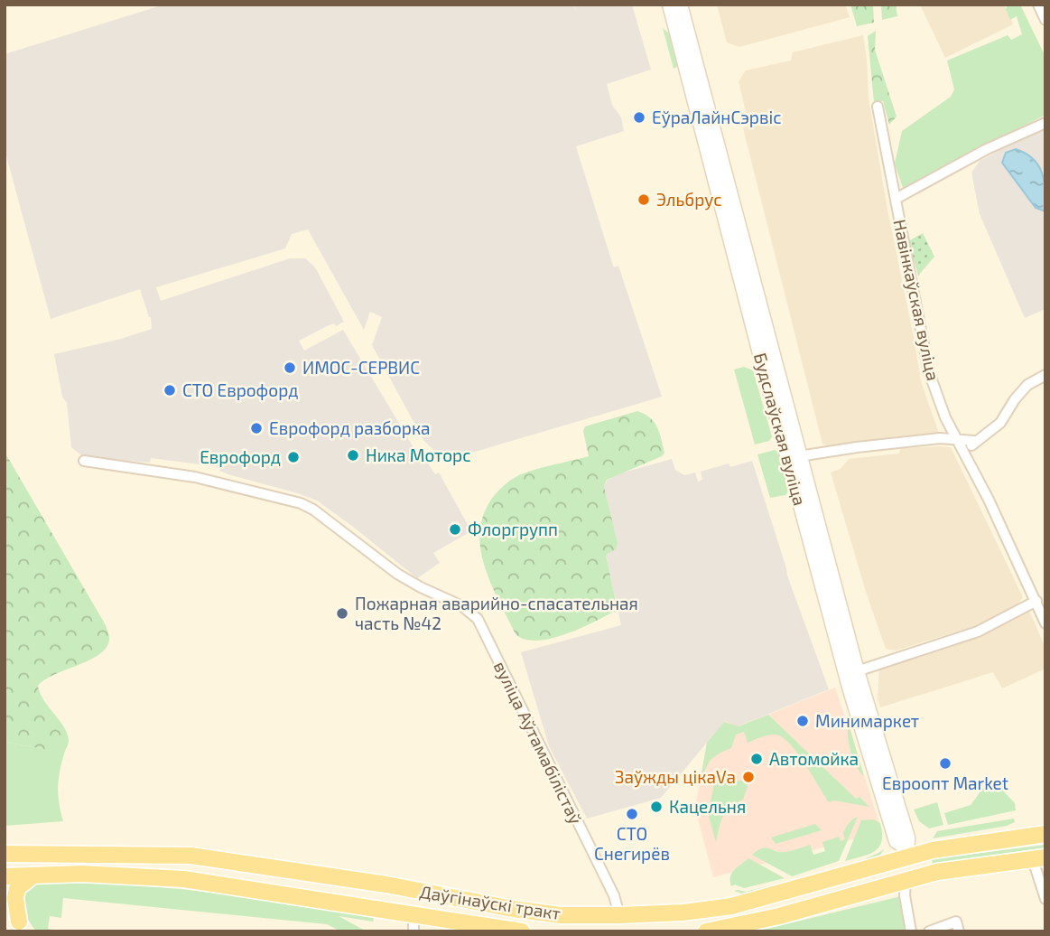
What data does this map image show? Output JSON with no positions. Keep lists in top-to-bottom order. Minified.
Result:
{"streets":{"main road":["Будслаўская вуліца","Даўгінаўскі тракт"],"street":["Навінкаўская вуліца","вуліца Аўтамабілістаў"]},"crossings":[["Будслаўская вуліца","Даўгінаўскі тракт"],["вуліца Аўтамабілістаў","Даўгінаўскі тракт"]],"places":["ЕўраЛайнСэрвіс","Эльбрус","ИМОС-СЕРВИС","СТО Еврофорд","Еврофорд разборка","Ника Моторс","Еврофорд","Флоргрупп","Пожарная аварийно-спасательная часть №42","Минимаркет","Автомойка","Евроопт Market","Заўжды цікаVа","Кацельня","СТО Cнегирёв"]}
